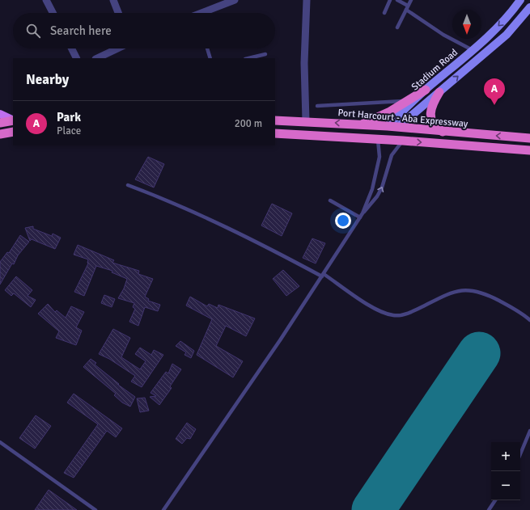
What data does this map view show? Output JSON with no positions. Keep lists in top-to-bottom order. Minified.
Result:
{"streets":{"highway":["Port Harcourt - Aba Expressway"],"main road":["Stadium Road"]},"crossings":[["Stadium Road","Port Harcourt - Aba Expressway"]],"north":"bottom","page":{"search":"Search here","heading":"Nearby","pins":"A","list":[{"mark":"A","name":"Park","note":"Place","value":"200 m"}],"map_buttons":["+","−"]}}
